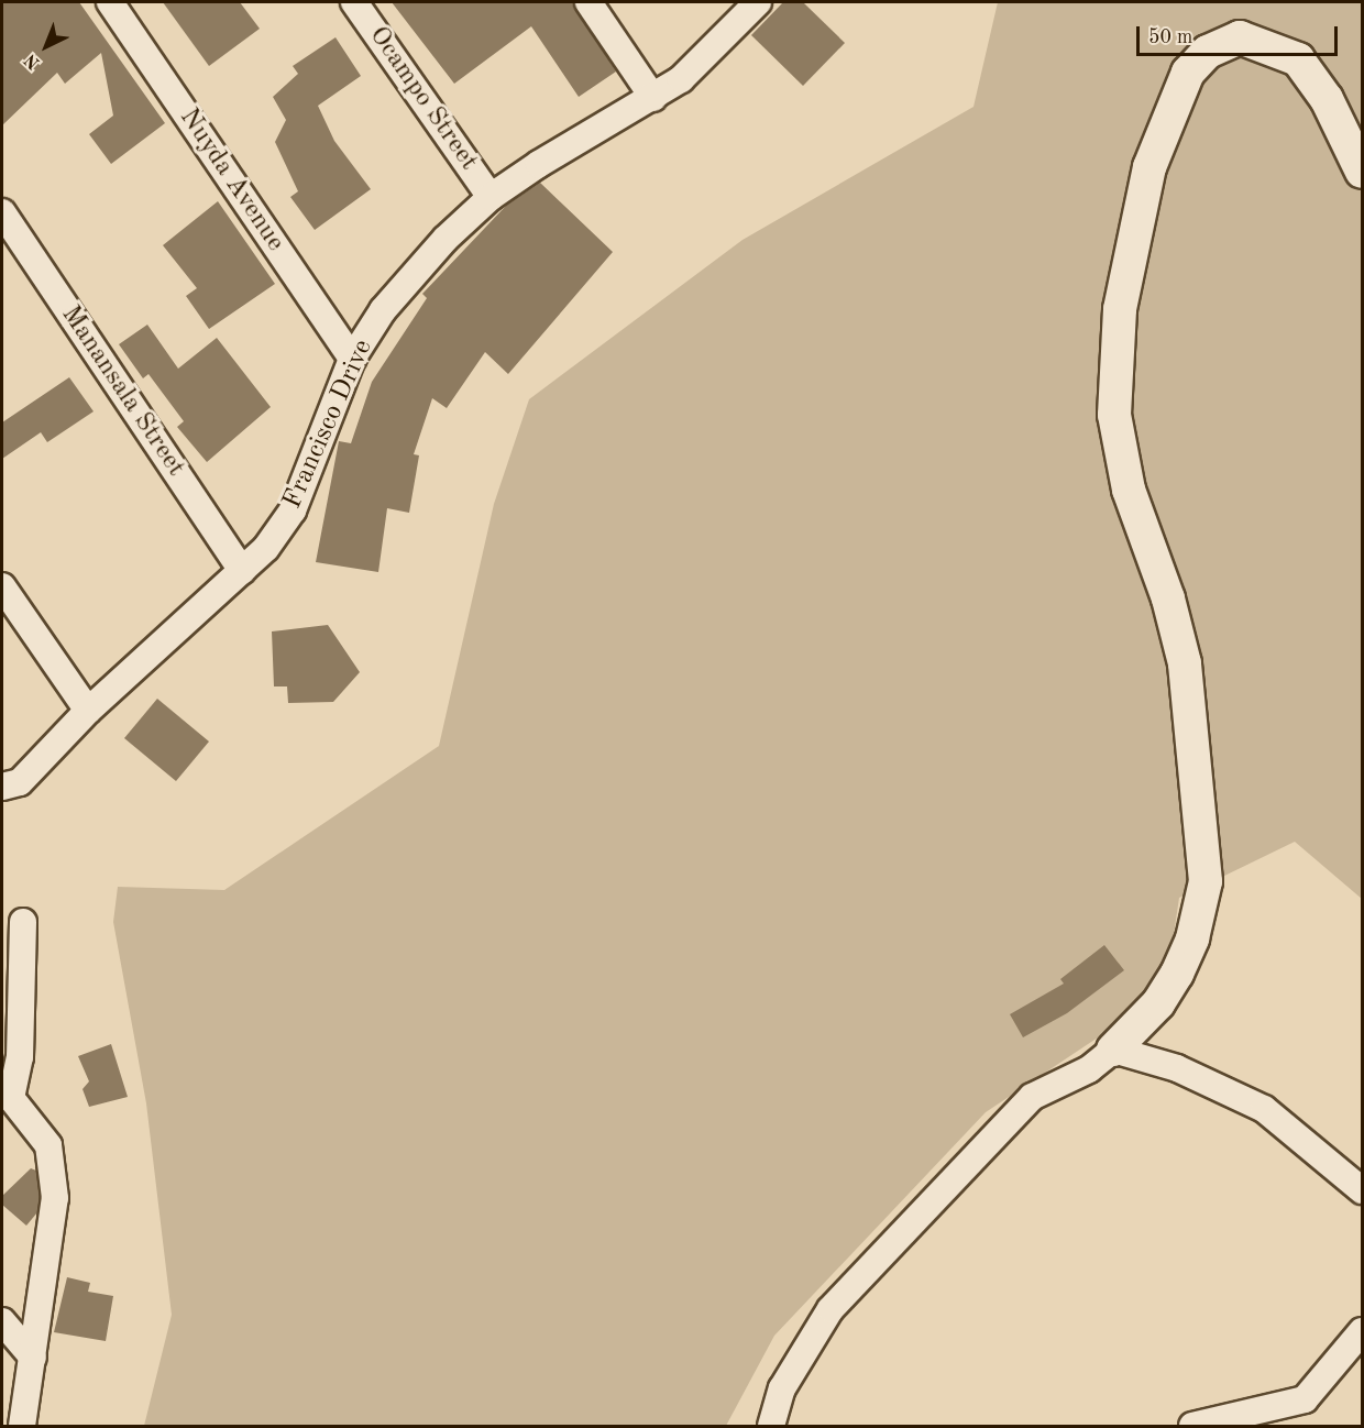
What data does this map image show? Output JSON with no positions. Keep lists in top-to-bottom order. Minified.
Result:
{"streets":{"street":["Ocampo Street","Nuyda Avenue","Manansala Street","Francisco Drive"]},"crossings":[["Ocampo Street","Francisco Drive"],["Nuyda Avenue","Francisco Drive"],["Manansala Street","Francisco Drive"]],"scale_bar":"50 m","north":"bottom left"}
